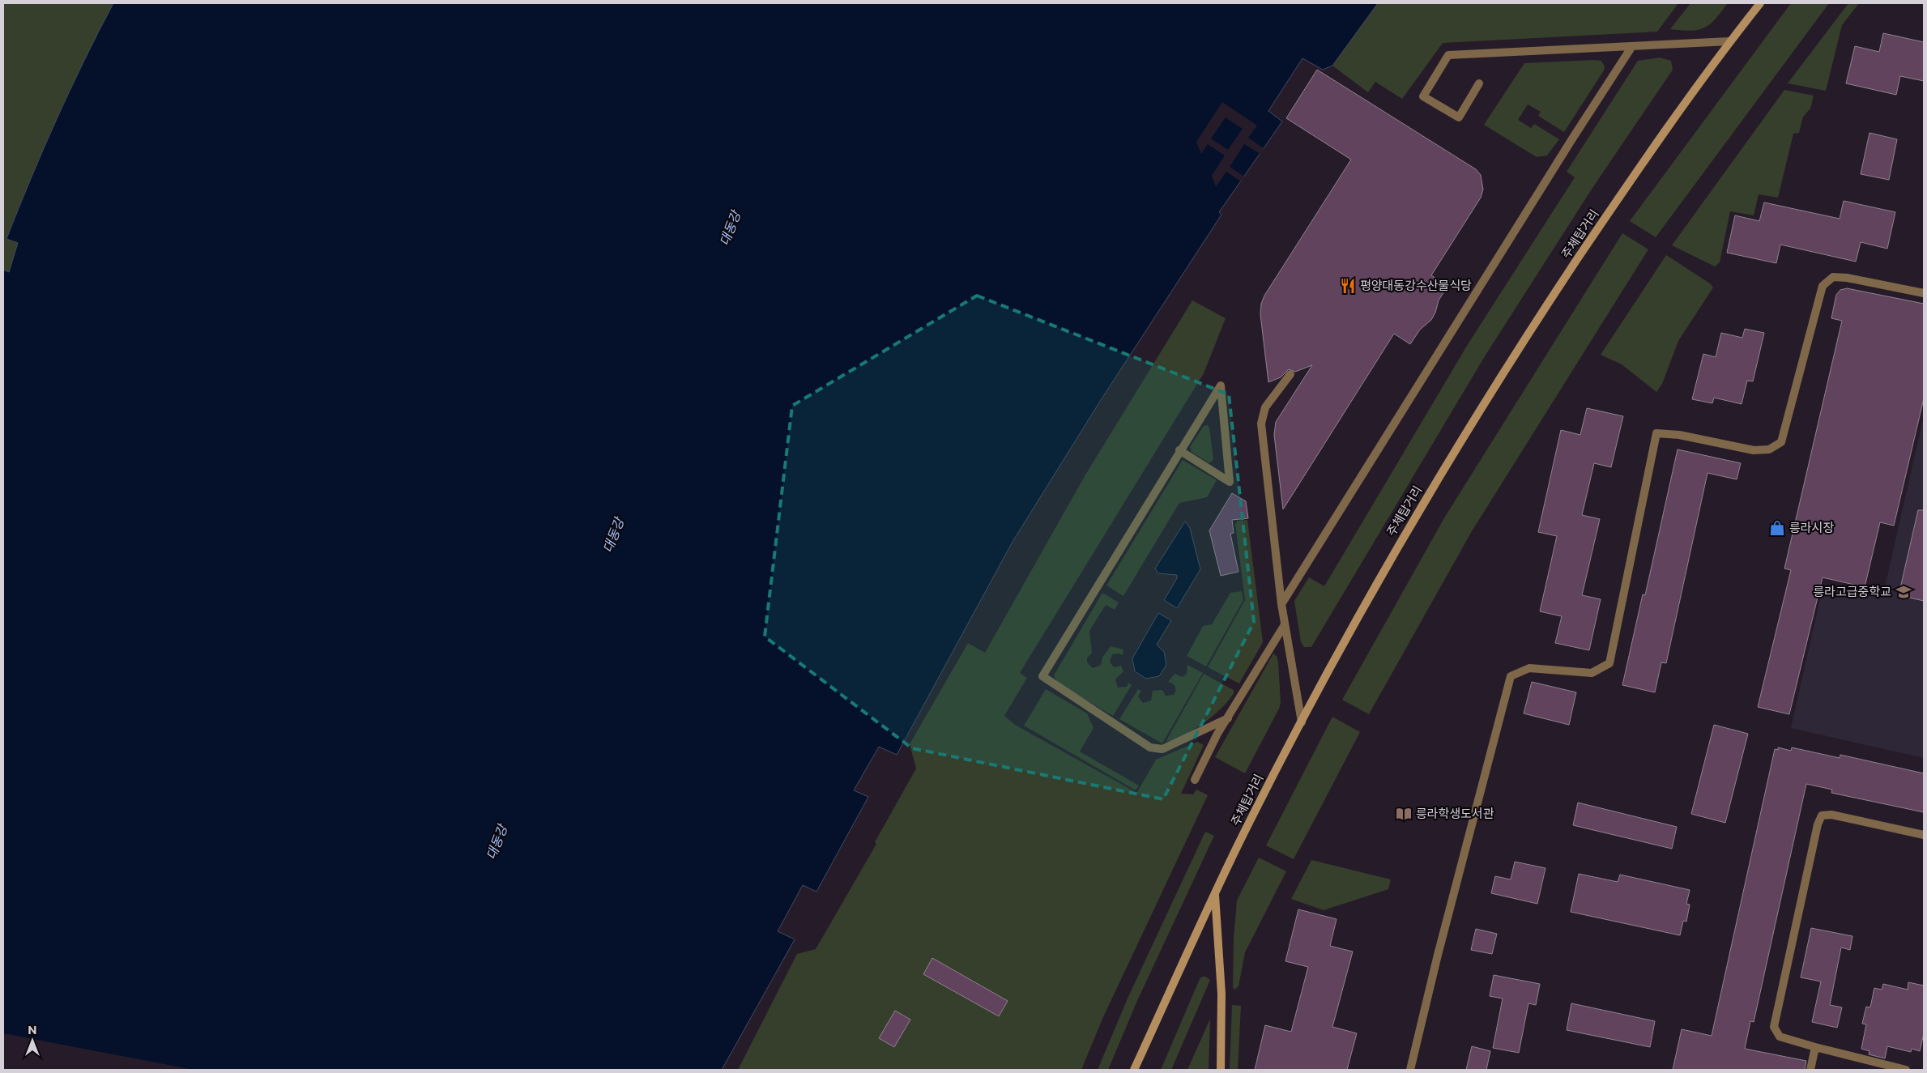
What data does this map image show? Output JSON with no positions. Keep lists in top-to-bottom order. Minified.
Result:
{"streets":{"main road":["주체탑거리"]},"water":["대동강"],"places":{"restaurant":["평양대동강수산물식당"],"shop":["릉라시장"],"school or university":["릉라고급중학교"],"library":["릉라학생도서관"]},"north":"top"}
